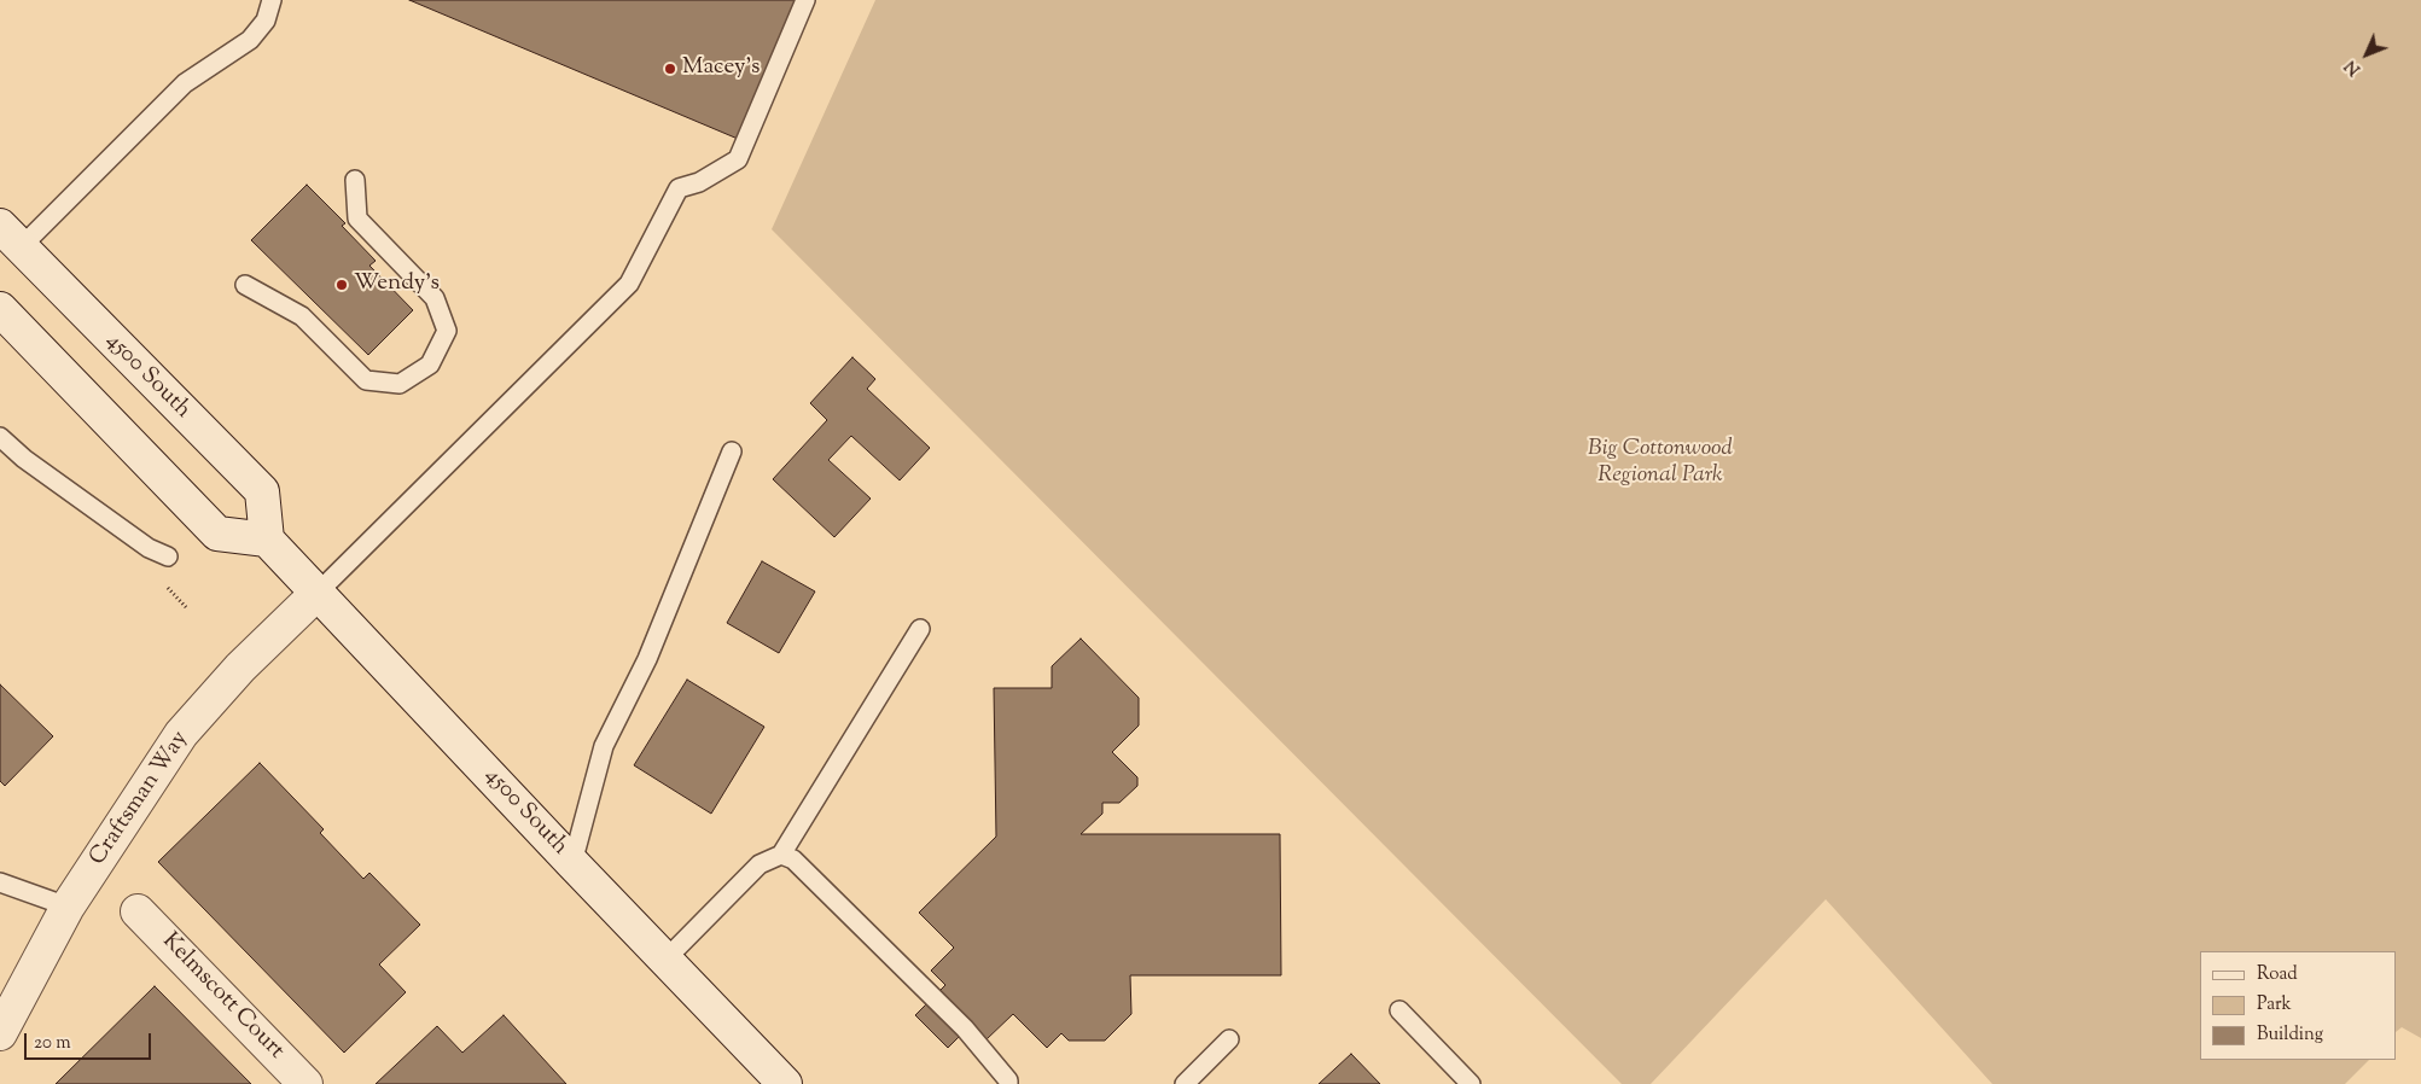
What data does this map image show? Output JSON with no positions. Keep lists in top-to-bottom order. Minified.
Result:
{"streets":{"main road":["4500 South","Craftsman Way","Kelmscott Court"]},"crossings":[["4500 South","Craftsman Way"]],"parks":["Big Cottonwood Regional Park"],"places":["Macey's","Wendy's"],"legend":["Road","Park","Building"],"scale_bar":"20 m","north":"bottom left"}
